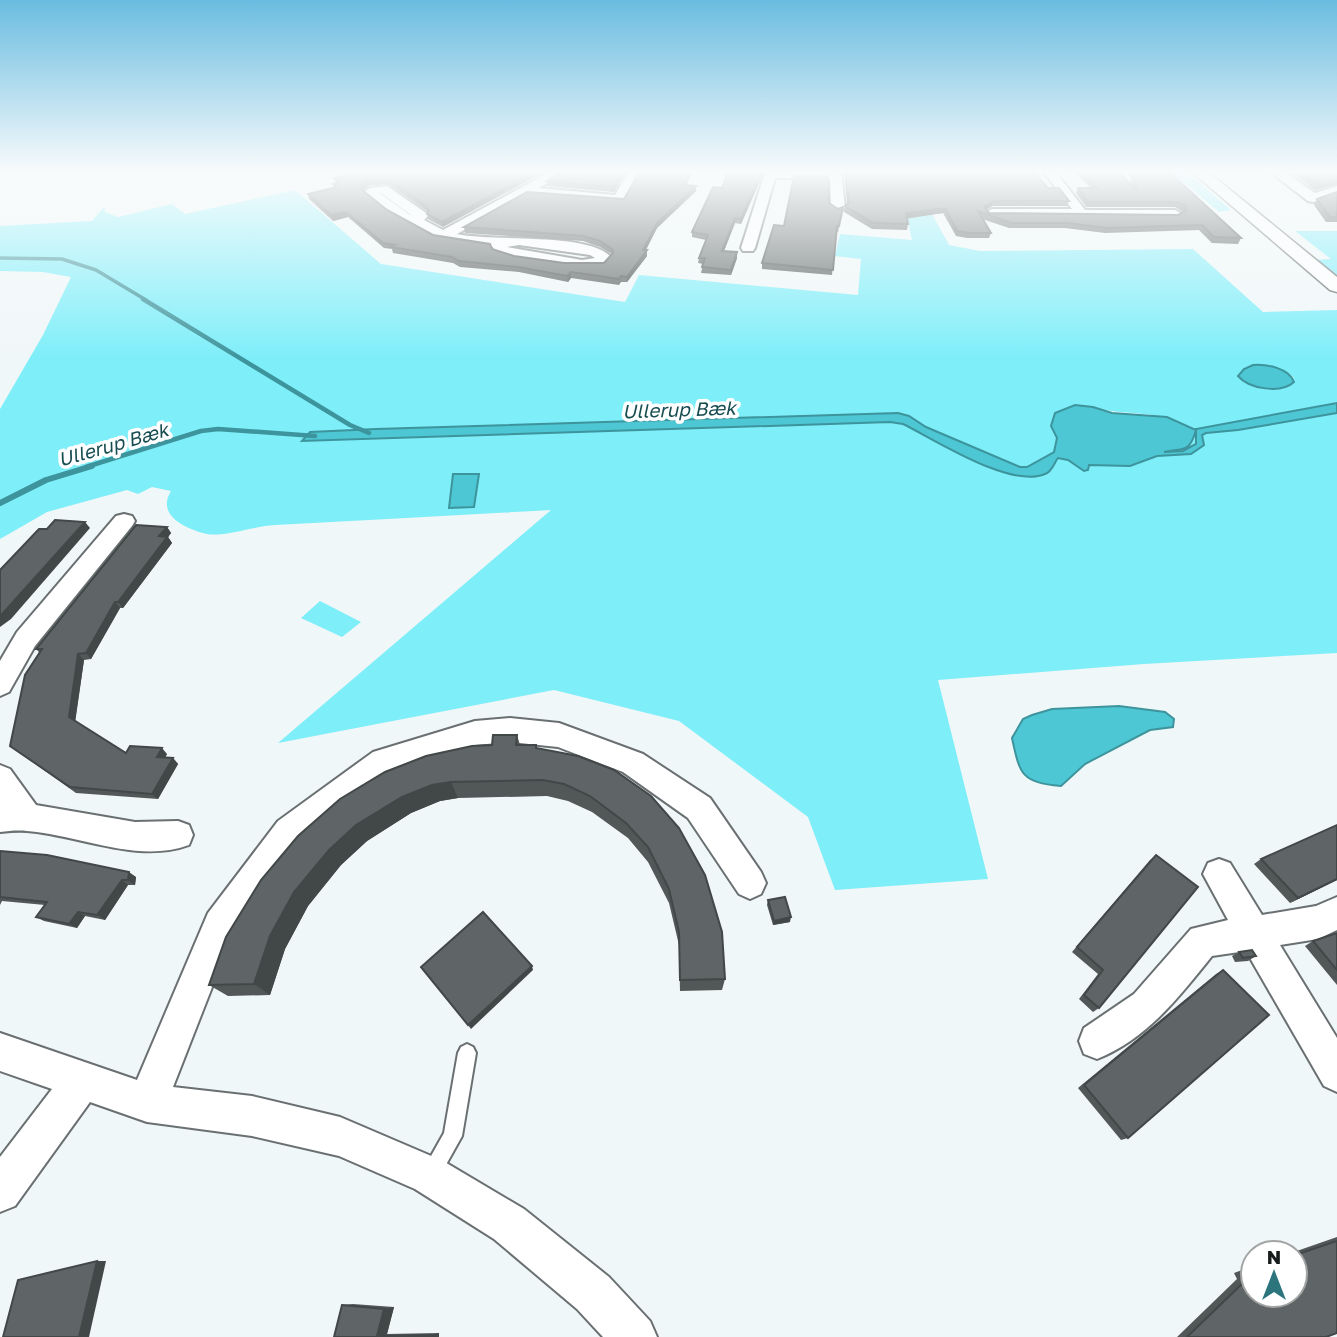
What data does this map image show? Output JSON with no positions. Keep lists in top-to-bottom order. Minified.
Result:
{"water":["Ullerup Bæk"],"north":"top"}
